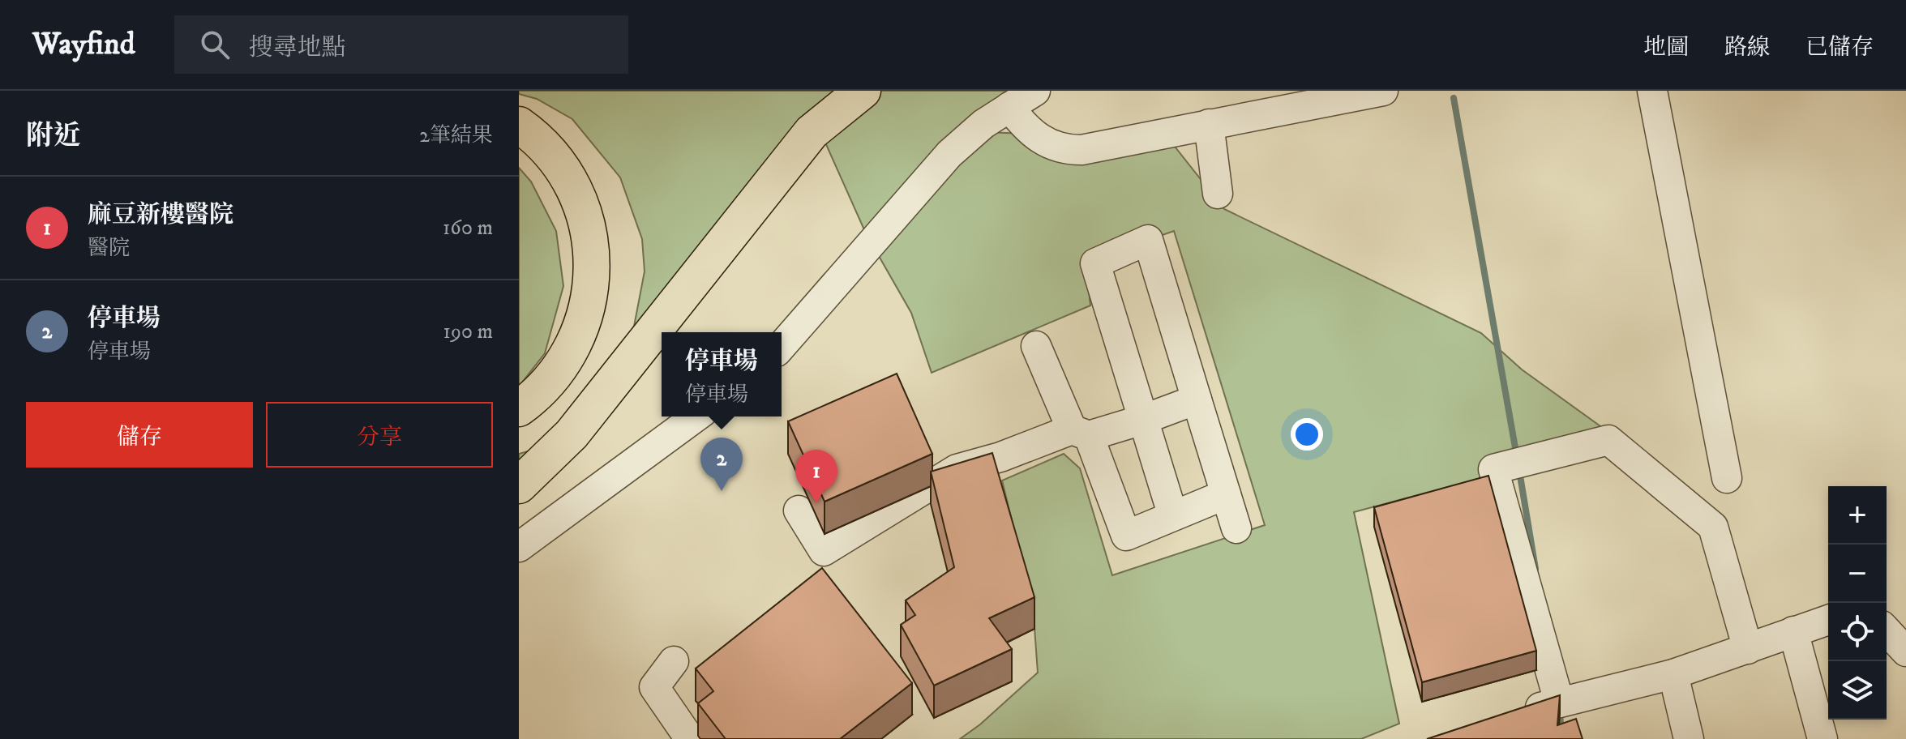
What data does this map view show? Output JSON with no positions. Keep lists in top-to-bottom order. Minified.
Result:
{"page":{"header":"Wayfind","search":"搜尋地點","nav":["地圖","路線","已儲存"],"heading":["附近","2筆結果"],"list":[{"mark":"1","name":"麻豆新樓醫院","note":"醫院","value":"160 m"},{"mark":"2","name":"停車場","note":"停車場","value":"190 m"}],"popup":["停車場","停車場"],"buttons":["儲存","分享"],"pins":["2","1"],"map_buttons":["+","−"]}}
